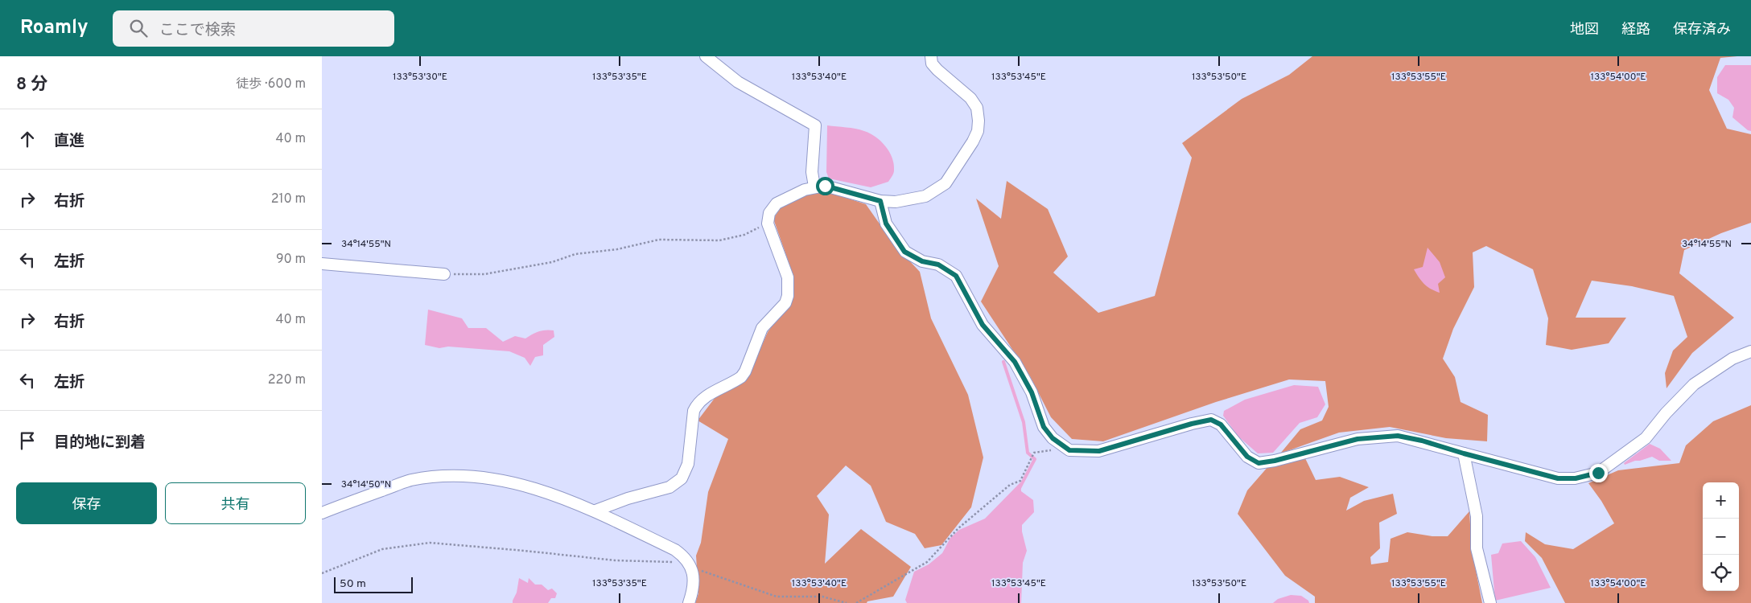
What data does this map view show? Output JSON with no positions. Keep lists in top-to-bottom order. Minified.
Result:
{"scale_bar":"50 m","page":{"header":"Roamly","search":"ここで検索","nav":["地図","経路","保存済み"],"heading":["8 分","徒歩 · 600 m"],"list":[["直進","40 m"],["右折","210 m"],["左折","90 m"],["右折","40 m"],["左折","220 m"],"目的地に到着"],"buttons":["保存","共有"],"map_buttons":["+","−"],"scale":"50 m"},"coordinates":["133°53'30\"E","133°53'35\"E","133°53'40\"E","133°53'45\"E","133°53'50\"E","133°53'55\"E","133°54'00\"E","34°14'55\"N","34°14'50\"N"]}
